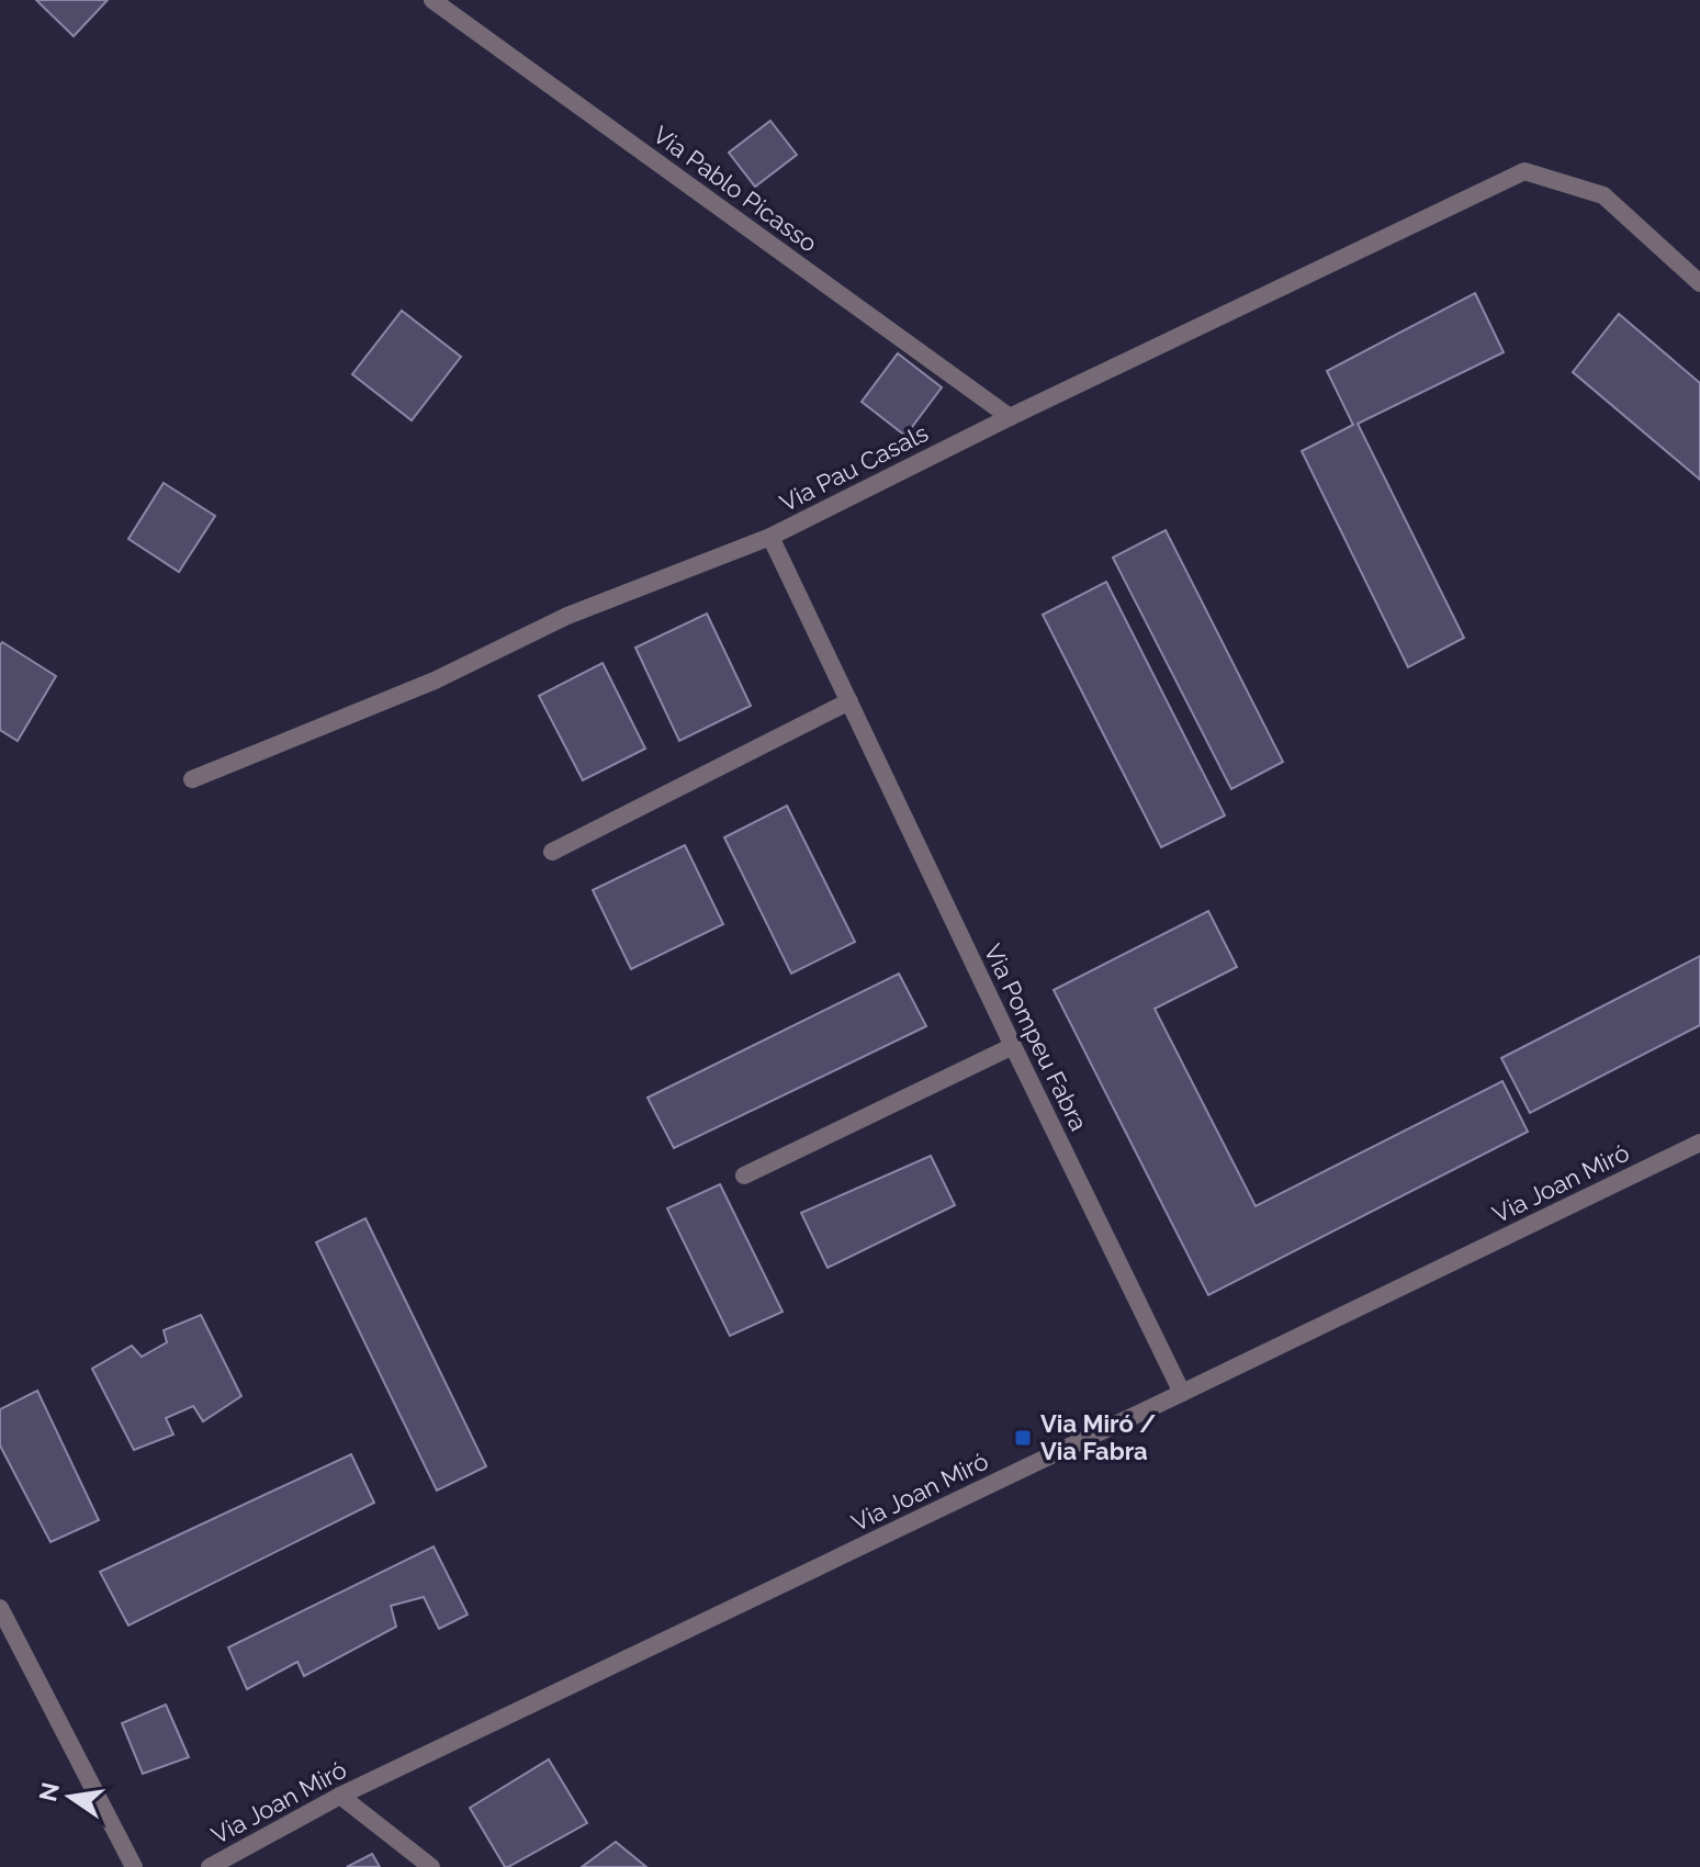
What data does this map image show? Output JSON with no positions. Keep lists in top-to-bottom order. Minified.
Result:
{"streets":{"street":["Via Pablo Picasso","Via Pau Casals","Via Pompeu Fabra","Via Joan Miró"]},"crossings":[["Via Pablo Picasso","Via Pau Casals"],["Via Pau Casals","Via Pompeu Fabra"],["Via Pompeu Fabra","Via Joan Miró"]],"places":{"transit":["Via Miró / Via Fabra"]},"north":"left"}
